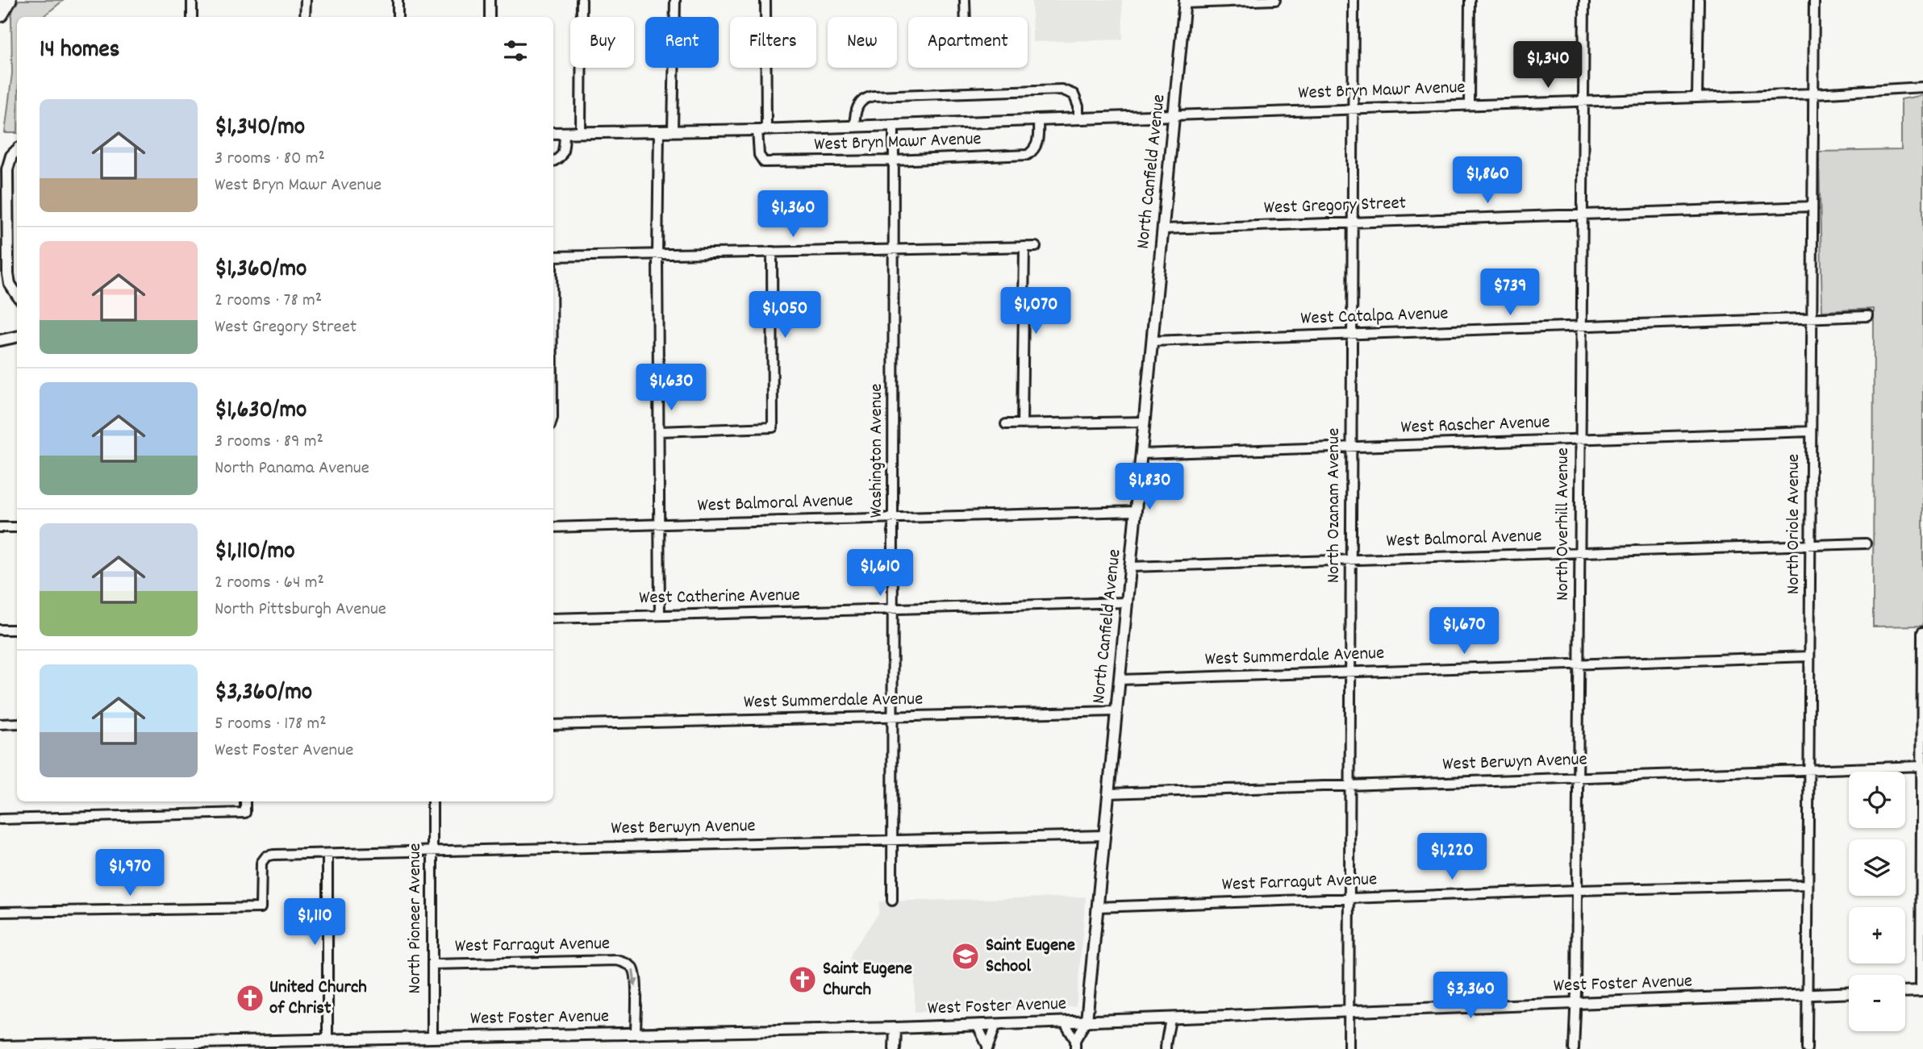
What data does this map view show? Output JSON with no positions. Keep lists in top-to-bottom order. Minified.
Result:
{"streets":{"street":["West Bryn Mawr Avenue","North Canfield Avenue","West Gregory Street","West Catalpa Avenue","West Rascher Avenue","Washington Avenue","West Balmoral Avenue","North Ozanam Avenue","North Overhill Avenue","North Oriole Avenue","West Catherine Avenue","West Summerdale Avenue","West Berwyn Avenue","West Farragut Avenue","North Pioneer Avenue","West Foster Avenue"]},"crossings":[["West Bryn Mawr Avenue","North Canfield Avenue"],["West Bryn Mawr Avenue","Washington Avenue"],["West Bryn Mawr Avenue","North Ozanam Avenue"],["West Bryn Mawr Avenue","North Overhill Avenue"],["West Bryn Mawr Avenue","North Oriole Avenue"],["North Canfield Avenue","West Gregory Street"],["North Canfield Avenue","West Catalpa Avenue"],["North Canfield Avenue","West Rascher Avenue"],["North Canfield Avenue","West Balmoral Avenue"],["North Canfield Avenue","West Catherine Avenue"],["North Canfield Avenue","West Summerdale Avenue"],["North Canfield Avenue","West Berwyn Avenue"],["North Canfield Avenue","West Farragut Avenue"],["North Canfield Avenue","West Foster Avenue"],["West Gregory Street","North Ozanam Avenue"],["West Gregory Street","North Overhill Avenue"],["West Gregory Street","North Oriole Avenue"],["West Catalpa Avenue","North Ozanam Avenue"],["West Catalpa Avenue","North Overhill Avenue"],["West Catalpa Avenue","North Oriole Avenue"],["West Rascher Avenue","North Ozanam Avenue"],["West Rascher Avenue","North Overhill Avenue"],["West Rascher Avenue","North Oriole Avenue"],["Washington Avenue","West Balmoral Avenue"],["Washington Avenue","West Catherine Avenue"],["Washington Avenue","West Summerdale Avenue"],["Washington Avenue","West Berwyn Avenue"],["West Balmoral Avenue","North Ozanam Avenue"],["West Balmoral Avenue","North Overhill Avenue"],["West Balmoral Avenue","North Oriole Avenue"],["North Ozanam Avenue","West Summerdale Avenue"],["North Ozanam Avenue","West Berwyn Avenue"],["North Ozanam Avenue","West Farragut Avenue"],["North Ozanam Avenue","West Foster Avenue"],["North Overhill Avenue","West Summerdale Avenue"],["North Overhill Avenue","West Berwyn Avenue"],["North Overhill Avenue","West Farragut Avenue"],["North Overhill Avenue","West Foster Avenue"],["North Oriole Avenue","West Summerdale Avenue"],["North Oriole Avenue","West Berwyn Avenue"],["North Oriole Avenue","West Farragut Avenue"],["North Oriole Avenue","West Foster Avenue"],["West Berwyn Avenue","North Pioneer Avenue"],["West Farragut Avenue","North Pioneer Avenue"],["West Farragut Avenue","West Foster Avenue"],["North Pioneer Avenue","West Foster Avenue"]],"places":{"school or university":["Saint Eugene School"],"church":["Saint Eugene Church","United Church of Christ"]},"page":{"chip":["Buy","Rent","Filters","New","Apartment"],"heading":"14 homes","price":["$1,340","$1,860","$1,360","$739","$1,070","$1,050","$1,630","$1,830","$1,610","$1,670","$1,220","$1,970","$1,110","$3,360"],"list":[{"name":"$1,340/mo","note":"3 rooms · 80 m² · West Bryn Mawr Avenue"},{"name":"$1,360/mo","note":"2 rooms · 78 m² · West Gregory Street"},{"name":"$1,630/mo","note":"3 rooms · 89 m² · North Panama Avenue"},{"name":"$1,110/mo","note":"2 rooms · 64 m² · North Pittsburgh Avenue"},{"name":"$3,360/mo","note":"5 rooms · 178 m² · West Foster Avenue"}],"map_buttons":["+","−"]}}
